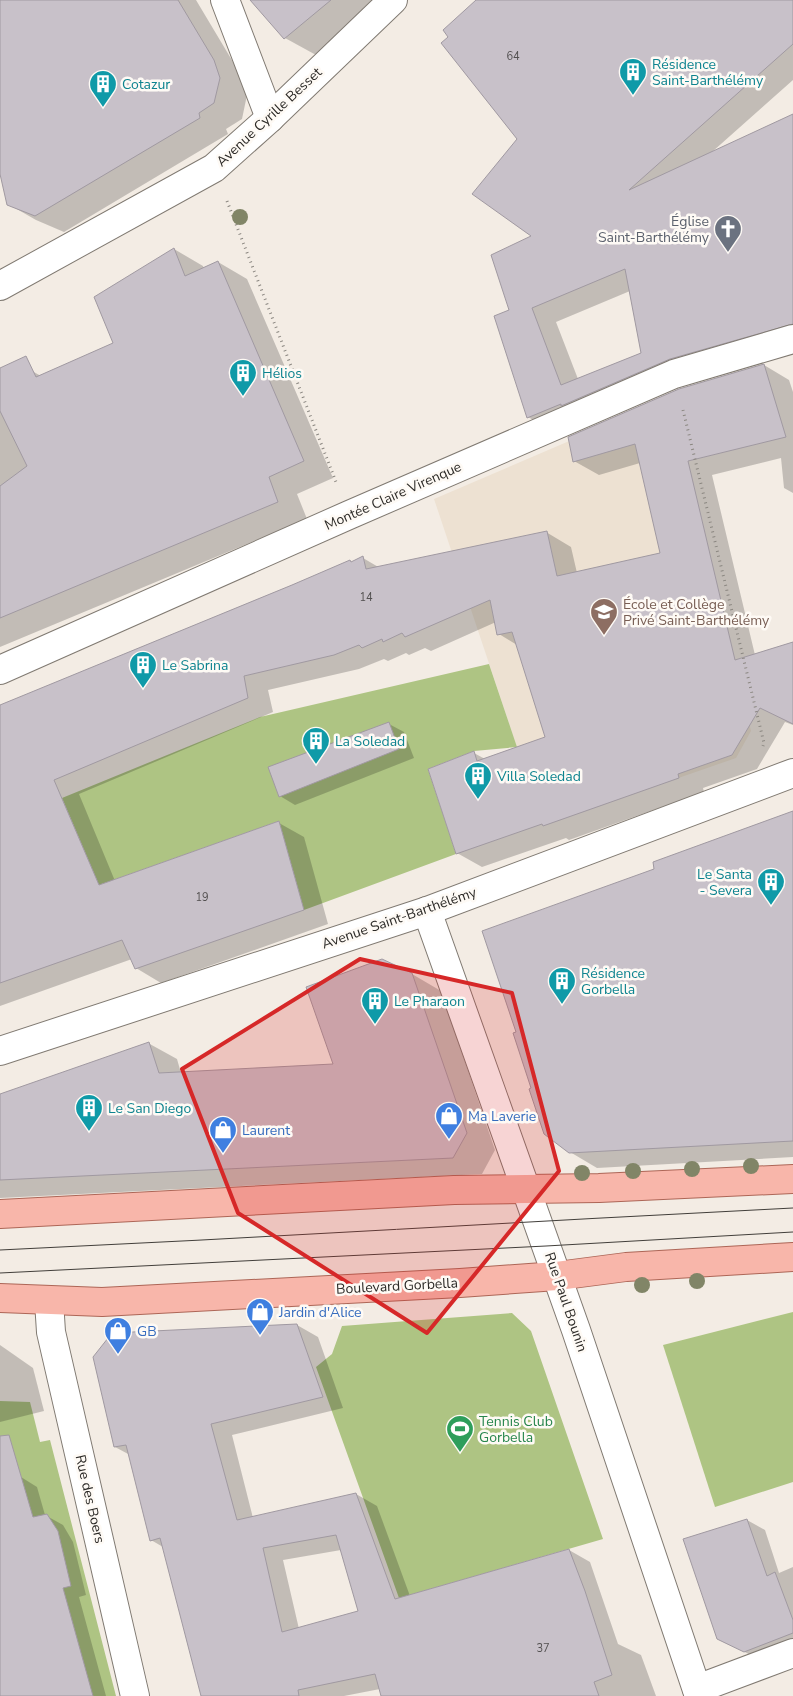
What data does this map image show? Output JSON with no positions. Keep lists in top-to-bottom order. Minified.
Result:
{"streets":{"main road":["Boulevard Gorbella"],"street":["Avenue Cyrille Besset","Montée Claire Virenque","Avenue Saint-Barthélémy","Rue Paul Bounin","Rue des Boers"]},"crossings":[["Avenue Saint-Barthélémy","Rue Paul Bounin"],["Boulevard Gorbella","Rue Paul Bounin"],["Boulevard Gorbella","Rue des Boers"]],"places":{"building":["Résidence Saint-Barthélémy","Cotazur","Hélios","Le Sabrina","La Soledad","Villa Soledad","Le Santa - Severa","Résidence Gorbella","Le Pharaon","Le San Diego"],"church":["Église Saint-Barthélémy"],"school or university":["École et Collège Privé Saint-Barthélémy"],"shop":["Ma Laverie","Laurent","Jardin d'Alice","GB"],"sports":["Tennis Club Gorbella"]},"house_numbers":["64","14","19","37"]}
